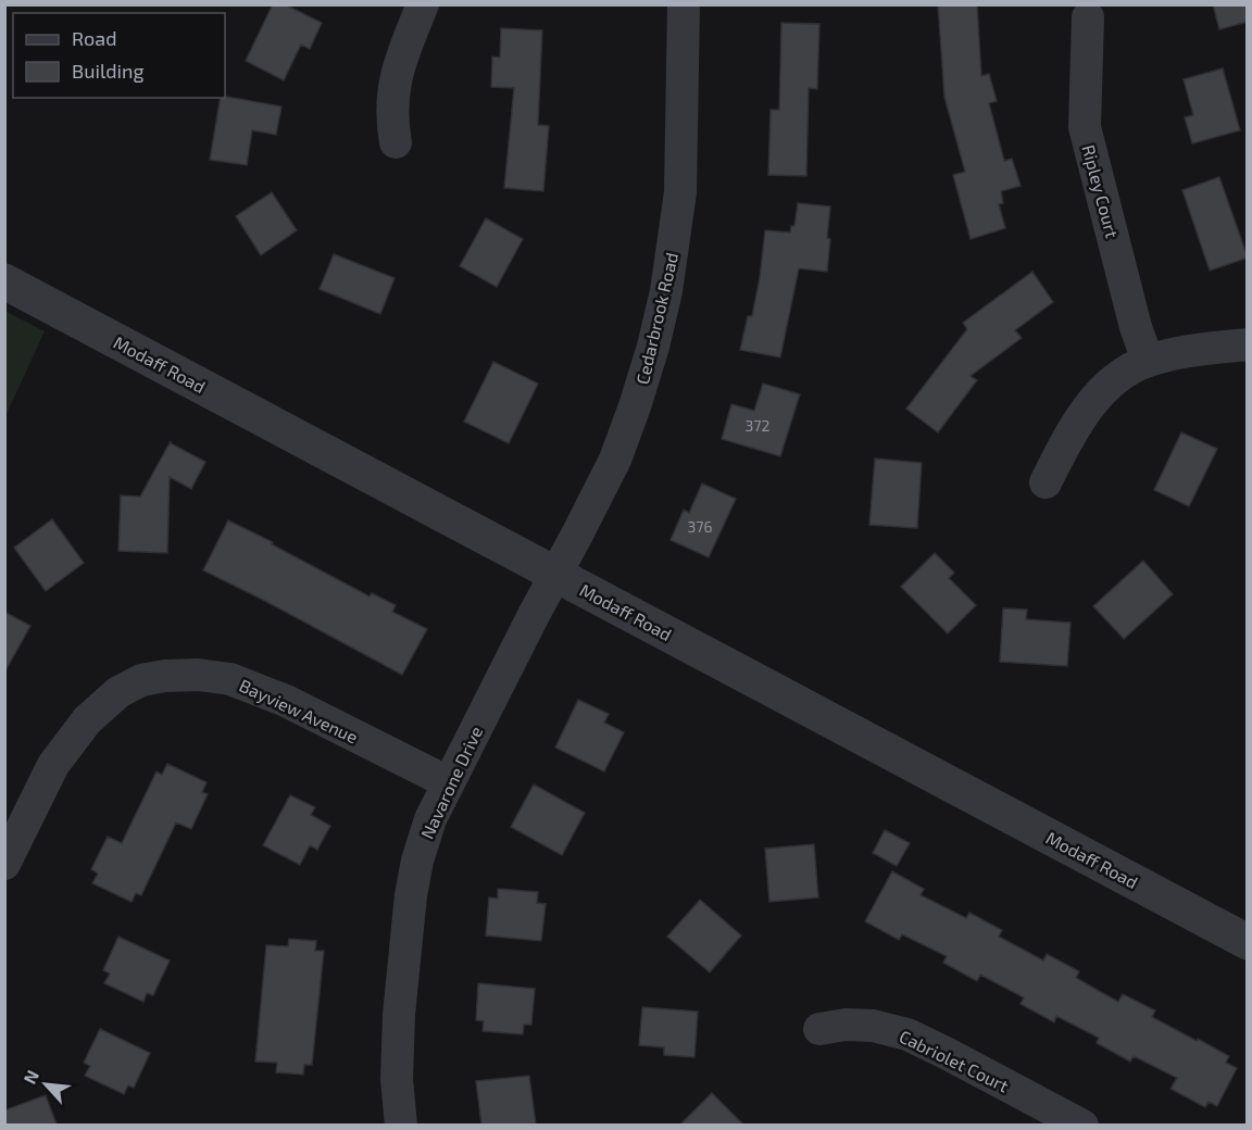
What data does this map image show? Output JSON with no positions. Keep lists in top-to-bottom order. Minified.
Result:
{"streets":{"street":["Ripley Court","Cedarbrook Road","Modaff Road","Bayview Avenue","Navarone Drive","Cabriolet Court"]},"crossings":[["Cedarbrook Road","Modaff Road"],["Cedarbrook Road","Navarone Drive"],["Modaff Road","Navarone Drive"],["Bayview Avenue","Navarone Drive"]],"house_numbers":["372","376"],"legend":["Road","Building"],"north":"top left"}
